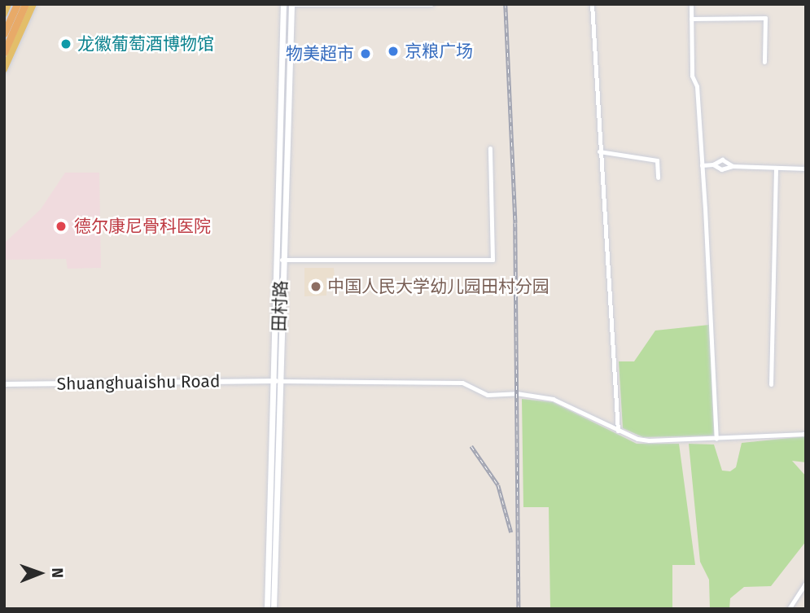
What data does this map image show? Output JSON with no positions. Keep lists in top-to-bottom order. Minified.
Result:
{"streets":{"main road":["田村路"],"street":["Shuanghuaishu Road"]},"crossings":[["田村路","Shuanghuaishu Road"]],"places":["龙徽葡萄酒博物馆","京粮广场","物美超市","德尔康尼骨科医院","中国人民大学幼儿园田村分园"],"north":"right"}
